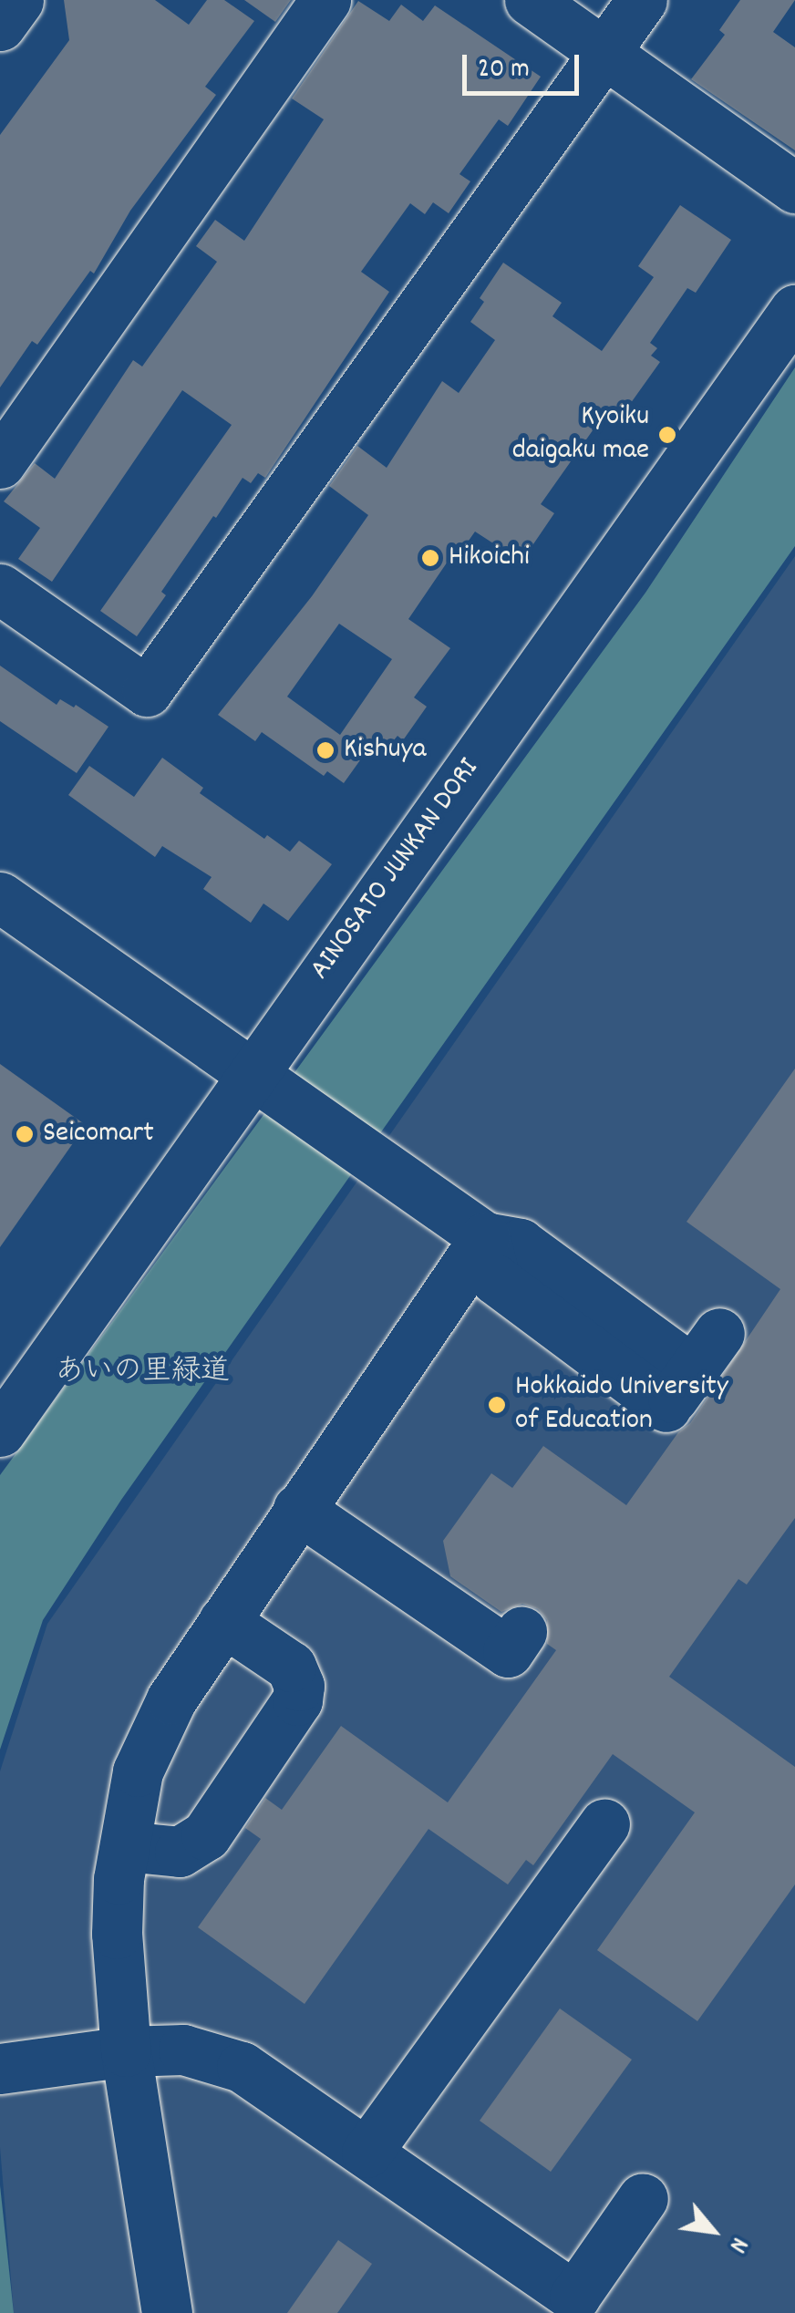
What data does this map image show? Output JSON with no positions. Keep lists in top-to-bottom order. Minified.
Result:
{"streets":{"street":["AINOSATO JUNKAN DORI"]},"parks":["あいの里緑道"],"places":["Kyoiku daigaku mae","Hikoichi","Kishuya","Seicomart","Hokkaido University of Education"],"scale_bar":"20 m","north":"bottom right"}
